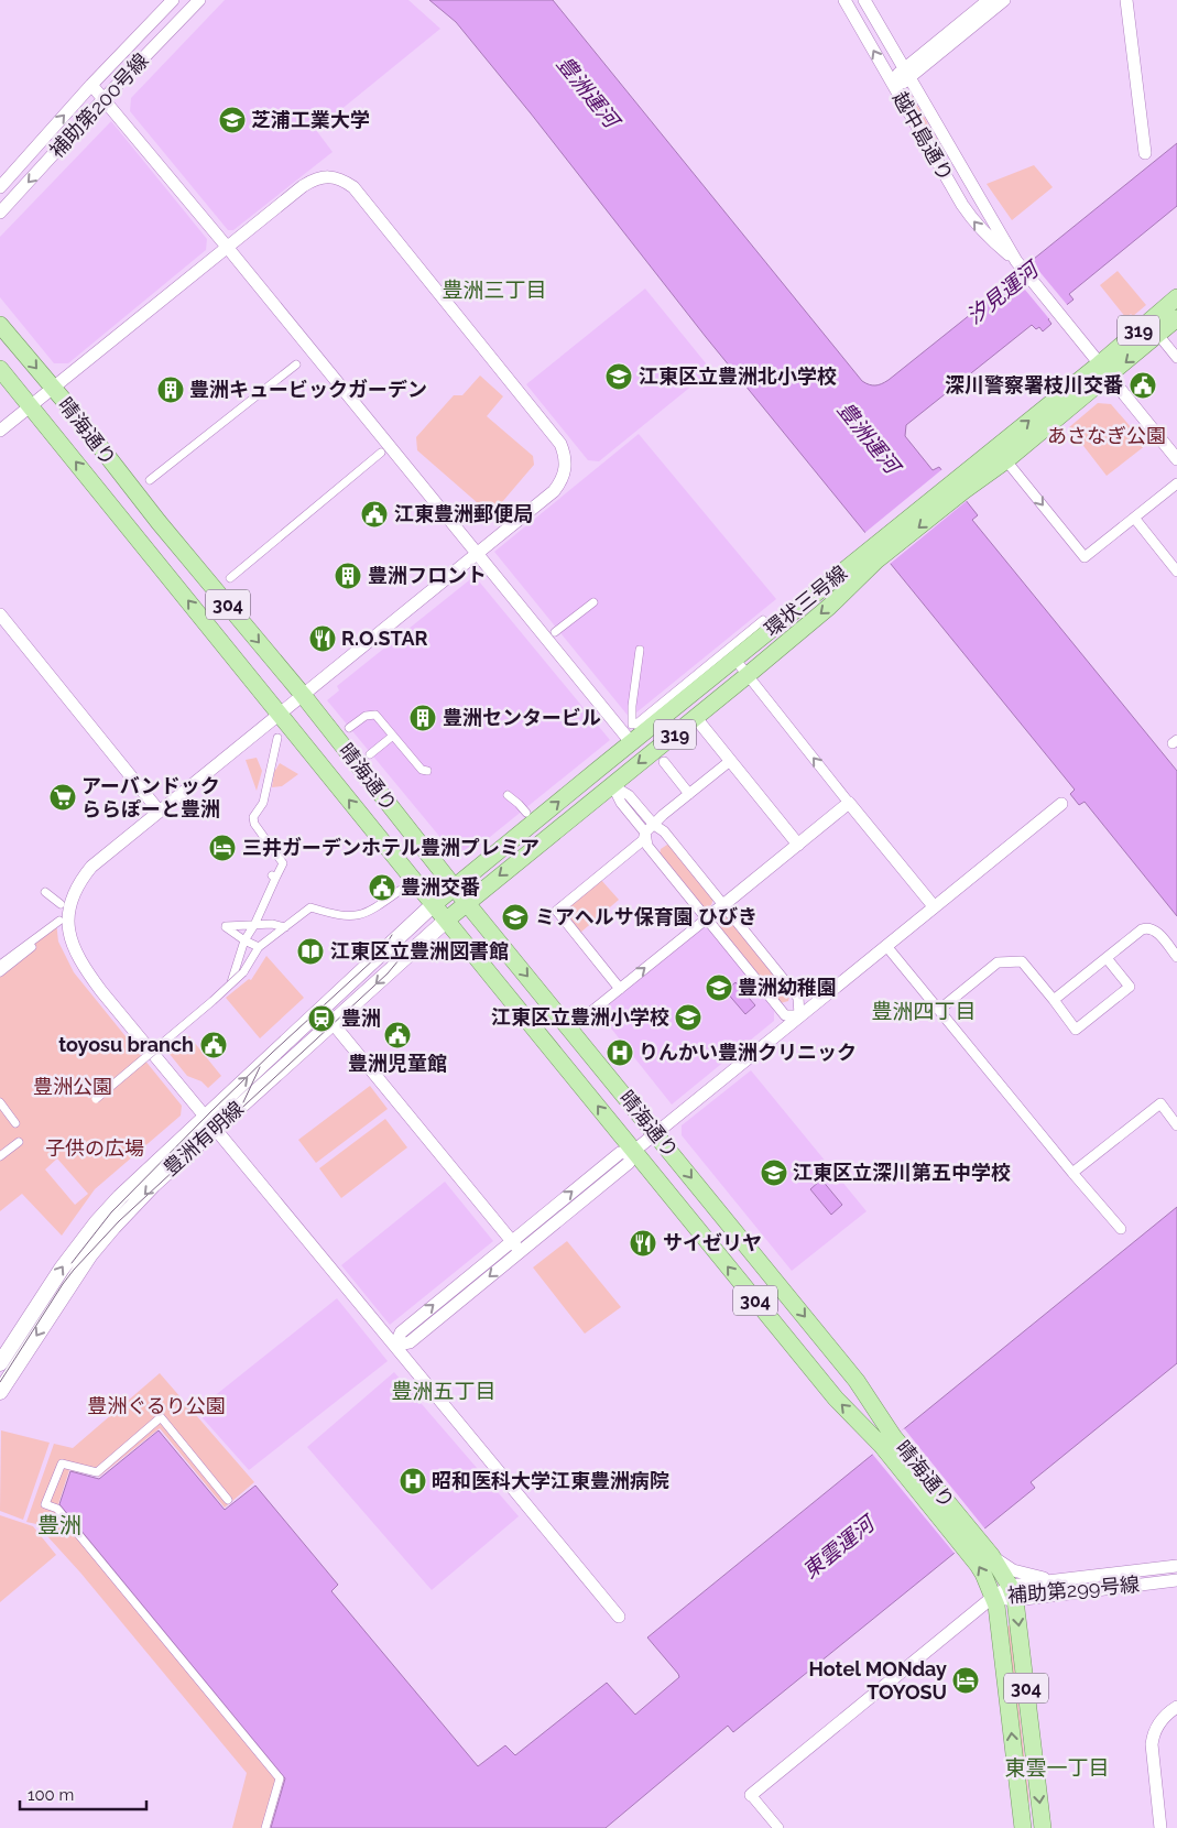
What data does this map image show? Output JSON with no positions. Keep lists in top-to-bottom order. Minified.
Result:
{"streets":{"main road":["319","晴海通り","環状三号線","304","豊洲有明線"],"street":["補助第200号線","越中島通り","補助第299号線"]},"crossings":[["越中島通り","環状三号線"],["晴海通り","環状三号線"],["晴海通り","豊洲有明線"],["晴海通り","補助第299号線"],["環状三号線","豊洲有明線"]],"districts":["豊洲三丁目","豊洲四丁目","豊洲五丁目","豊洲","東雲一丁目"],"water":["豊洲運河","汐見運河","東雲運河"],"parks":["あさなぎ公園","豊洲公園","子供の広場","豊洲ぐるり公園"],"places":{"school or university":["芝浦工業大学","江東区立豊洲北小学校","ミアヘルサ保育園 ひびき","豊洲幼稚園","江東区立豊洲小学校","江東区立深川第五中学校"],"public building":["深川警察署枝川交番","江東豊洲郵便局","豊洲交番","豊洲児童館","toyosu branch"],"building":["豊洲キュービックガーデン","豊洲フロント","豊洲センタービル"],"restaurant":["R.O.STAR","サイゼリヤ"],"supermarket":["アーバンドック ららぽーと豊洲"],"hotel":["三井ガーデンホテル豊洲プレミア","Hotel MONday TOYOSU"],"library":["江東区立豊洲図書館"],"station":["豊洲"],"hospital":["りんかい豊洲クリニック","昭和医科大学江東豊洲病院"]},"scale_bar":"100 m"}
